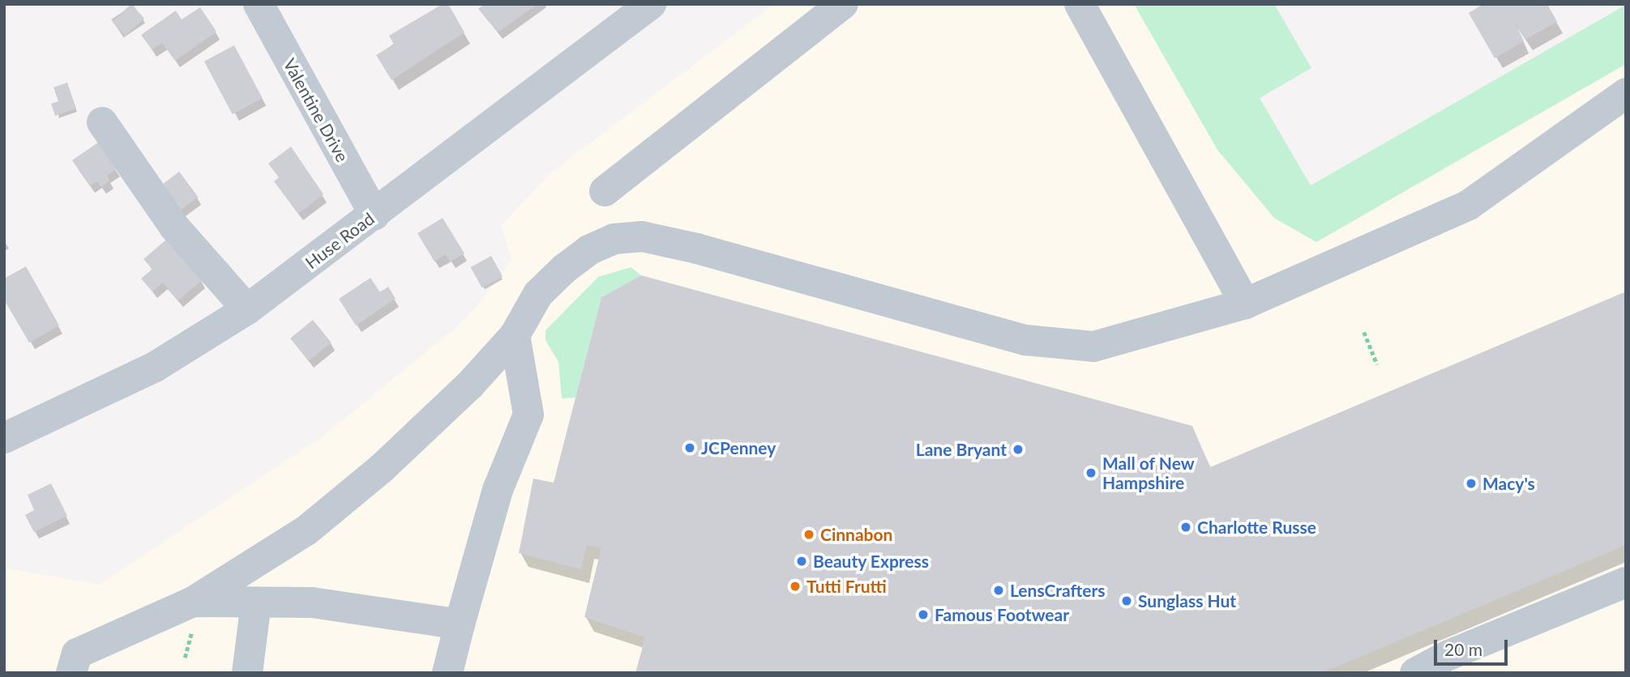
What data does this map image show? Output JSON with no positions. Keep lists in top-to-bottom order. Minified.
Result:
{"streets":{"street":["Valentine Drive","Huse Road"]},"crossings":[["Valentine Drive","Huse Road"]],"places":["JCPenney","Lane Bryant","Mall of New Hampshire","Macy's","Charlotte Russe","Cinnabon","Beauty Express","Tutti Frutti","LensCrafters","Sunglass Hut","Famous Footwear"],"scale_bar":"20 m"}
